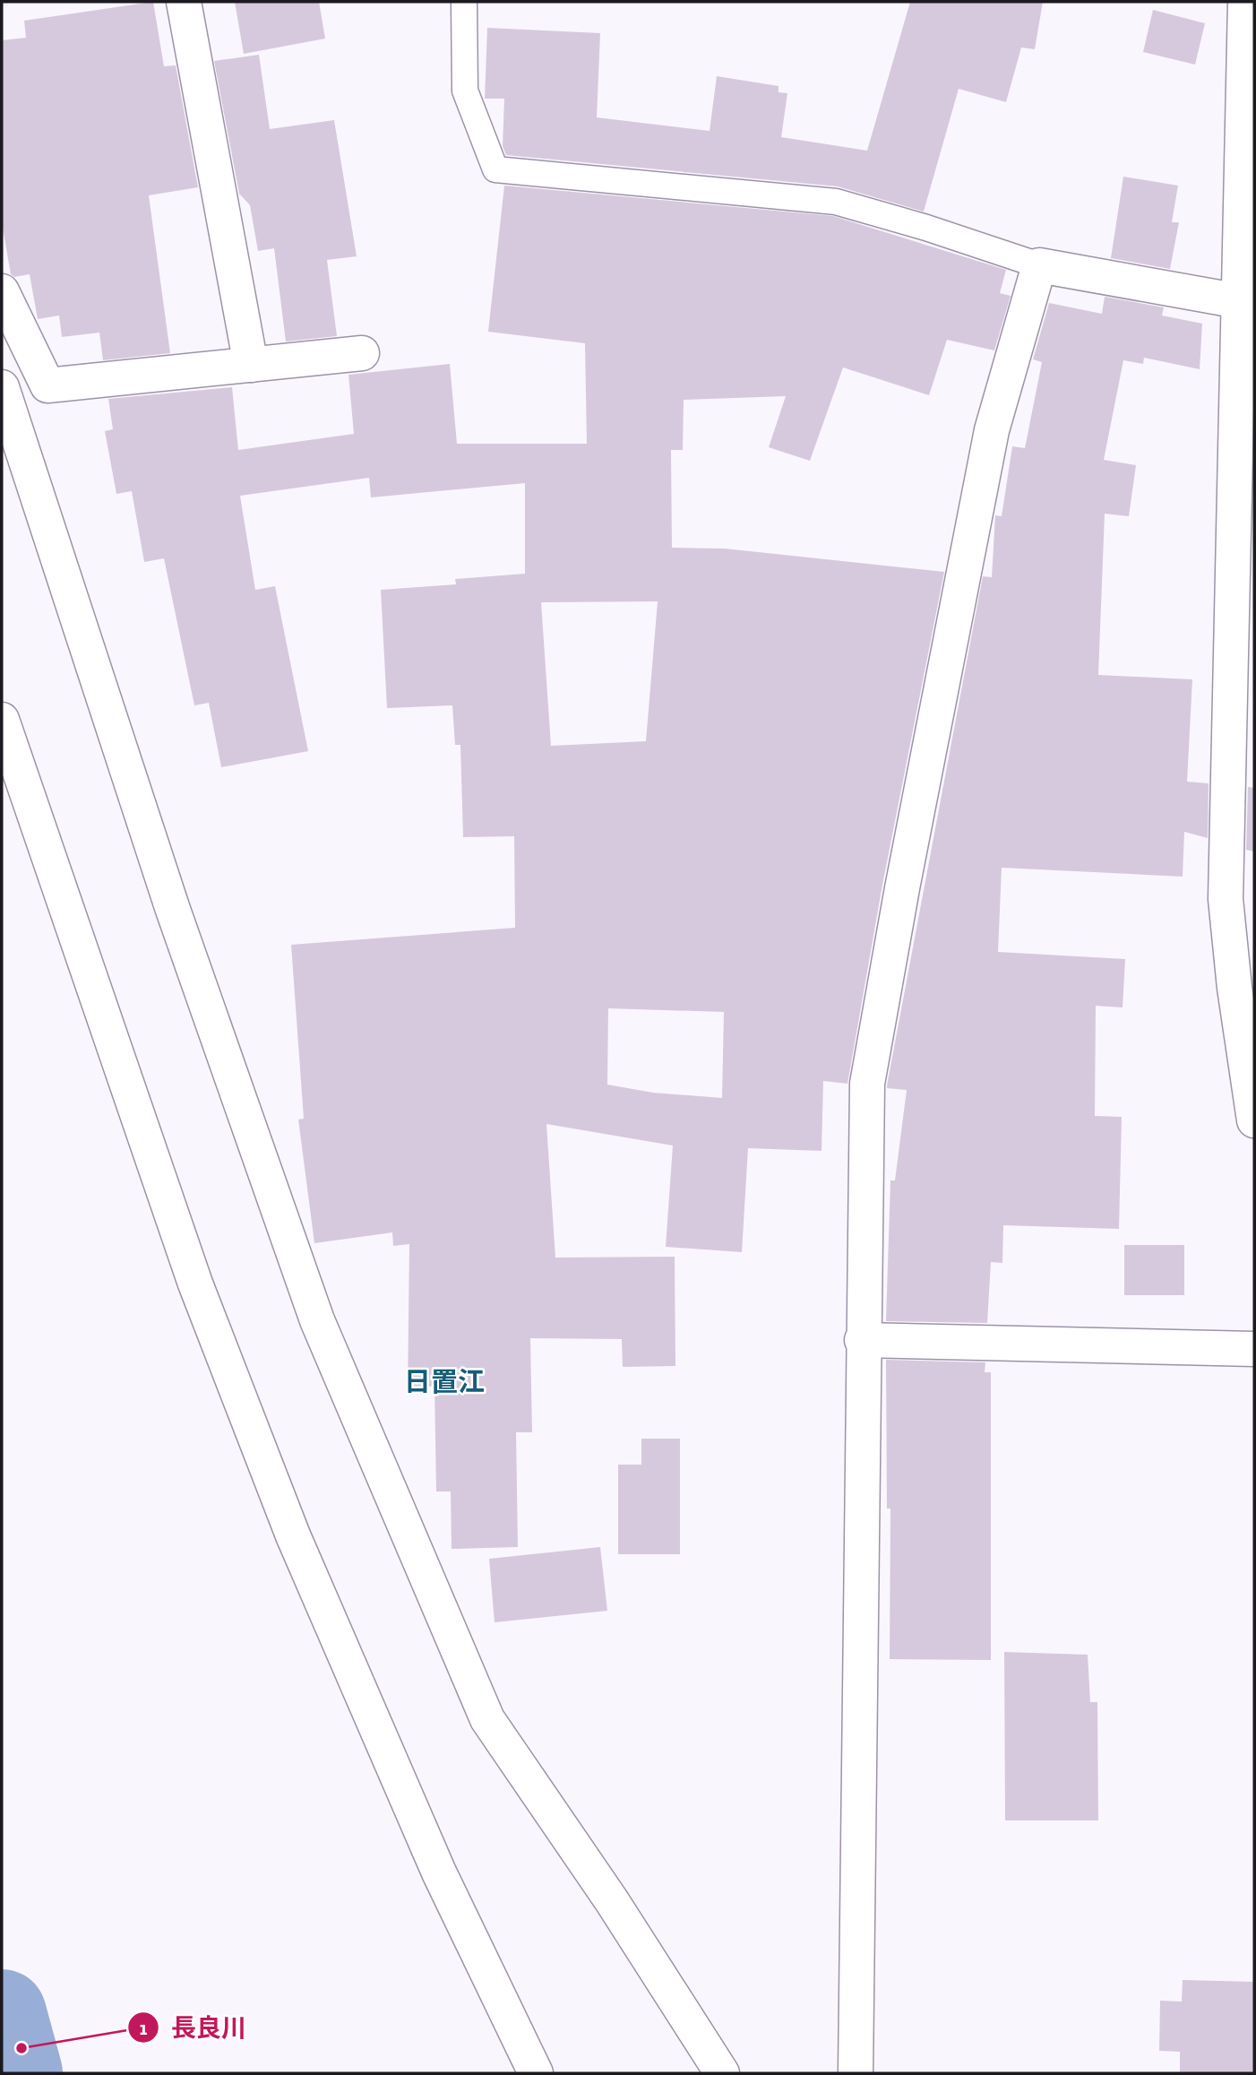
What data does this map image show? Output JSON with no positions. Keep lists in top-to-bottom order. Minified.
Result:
{"districts":["日置江"],"places":["長良川"]}
